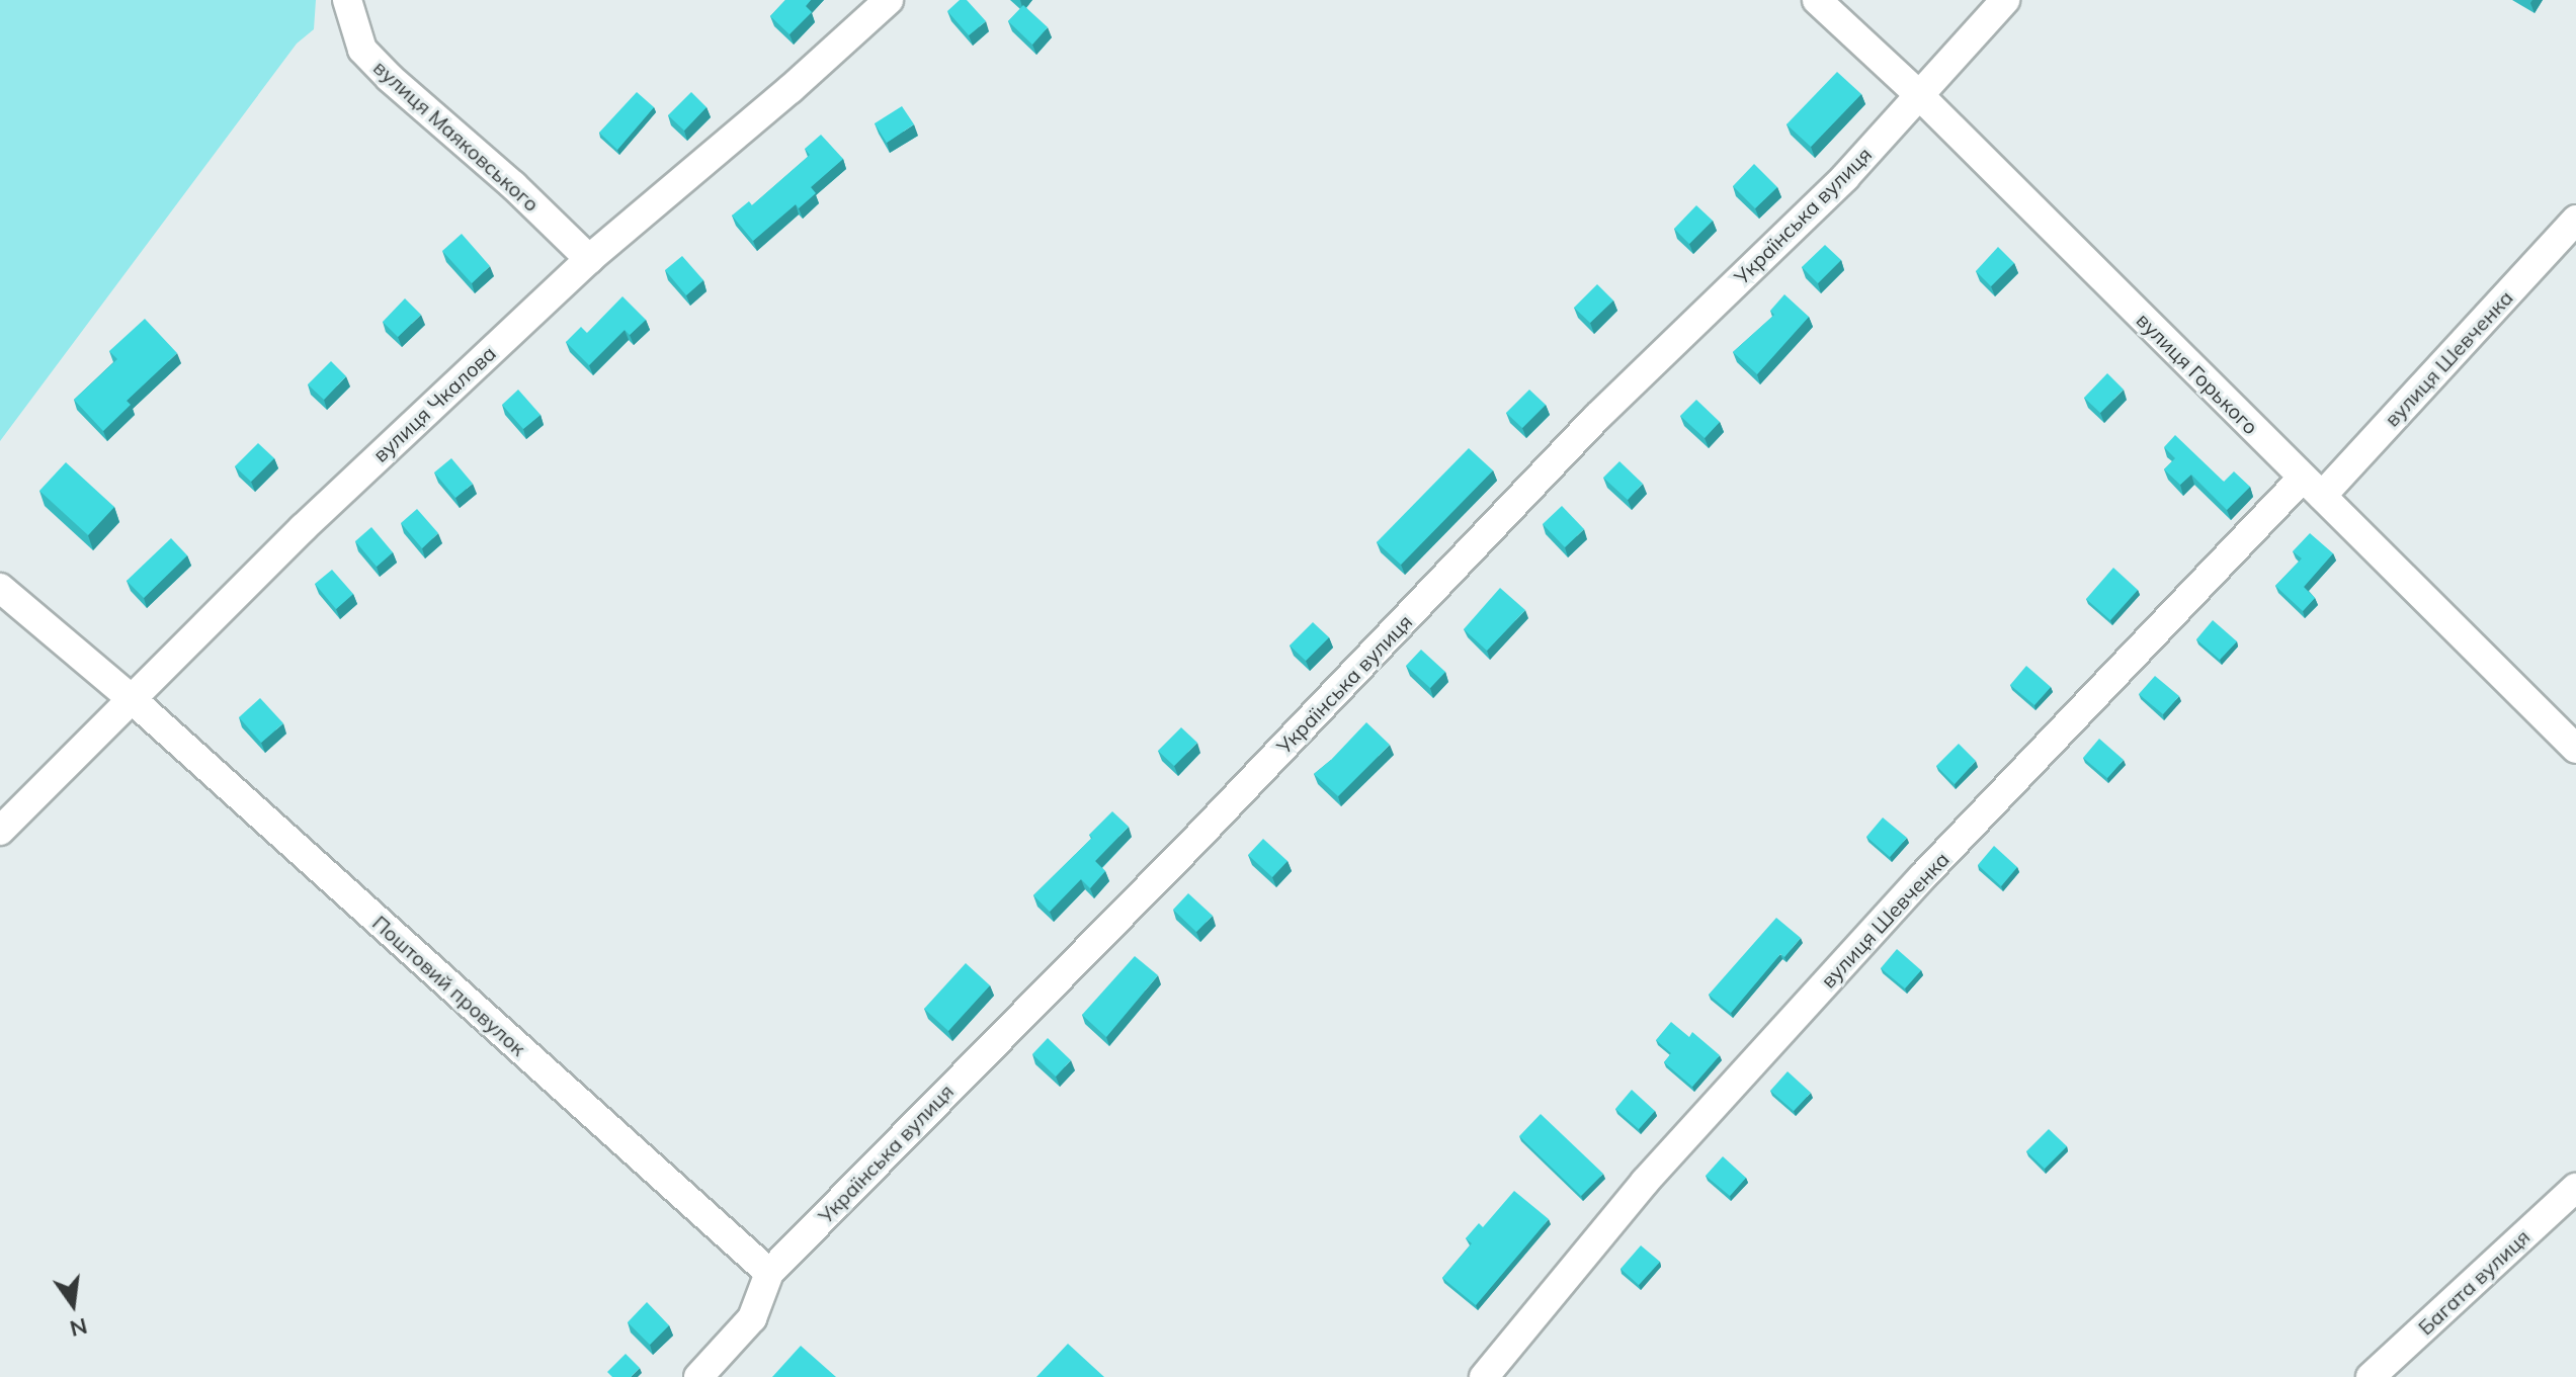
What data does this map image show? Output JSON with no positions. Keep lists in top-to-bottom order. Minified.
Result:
{"streets":{"street":["вулиця Маяковського","Українська вулиця","вулиця Шевченка","вулиця Горького","вулиця Чкалова","Поштовий провулок","Багата вулиця"]},"crossings":[["вулиця Маяковського","вулиця Чкалова"],["Українська вулиця","вулиця Горького"],["Українська вулиця","Поштовий провулок"],["вулиця Шевченка","вулиця Горького"],["вулиця Чкалова","Поштовий провулок"]],"north":"bottom"}
